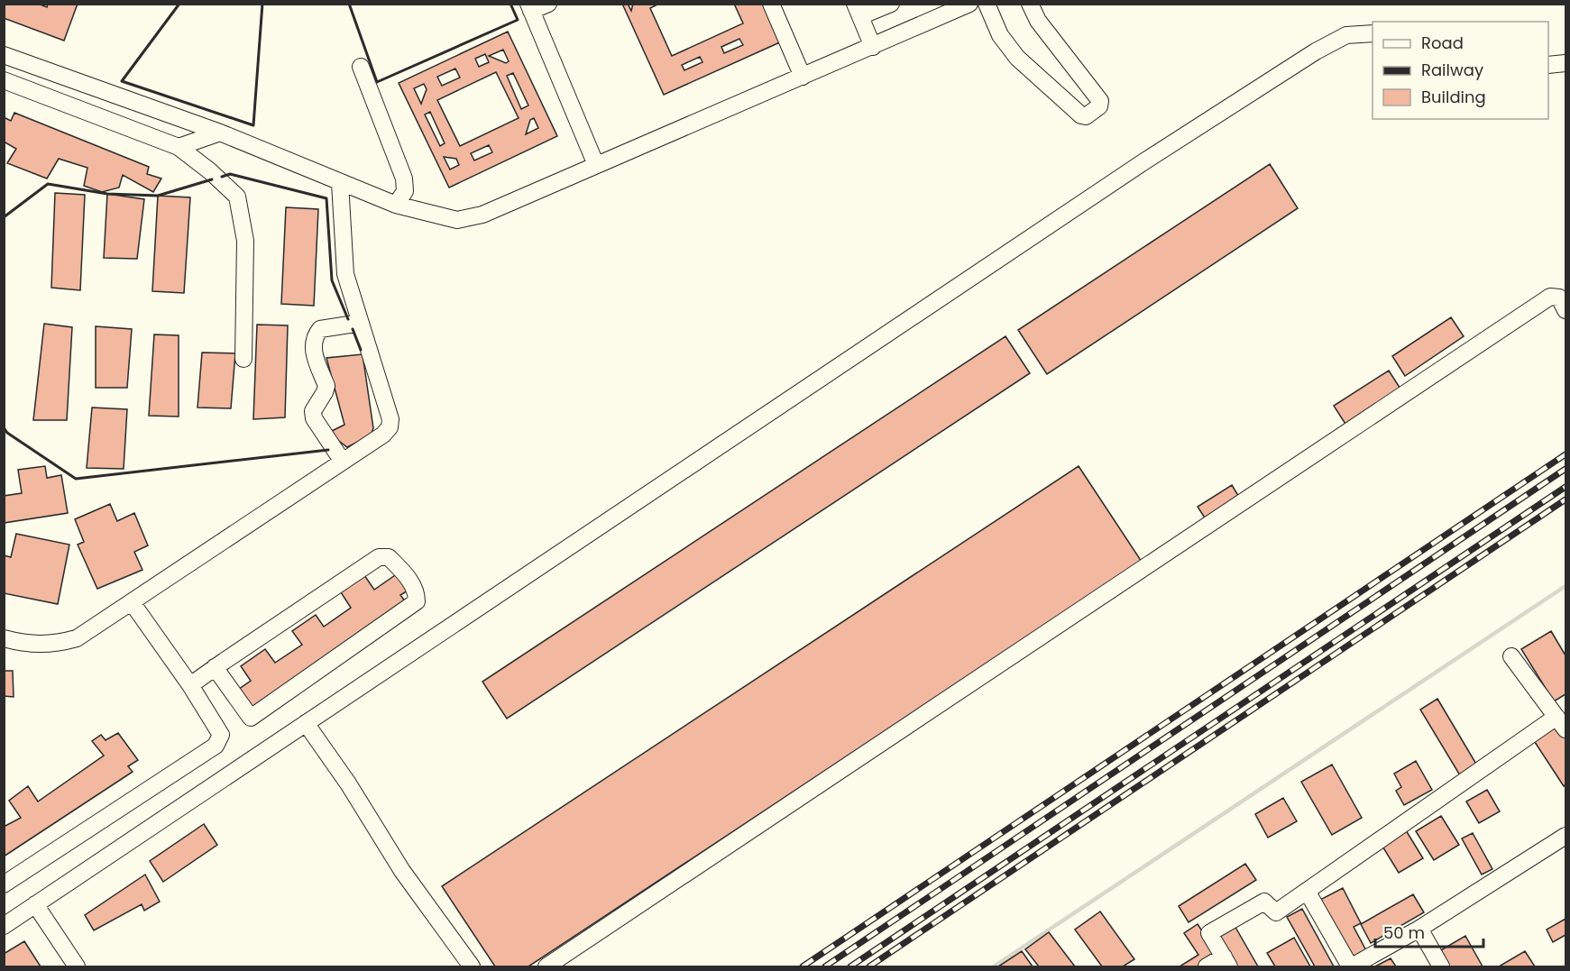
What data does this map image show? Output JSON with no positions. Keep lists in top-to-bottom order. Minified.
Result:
{"legend":["Road","Railway","Building"],"scale_bar":"50 m"}
